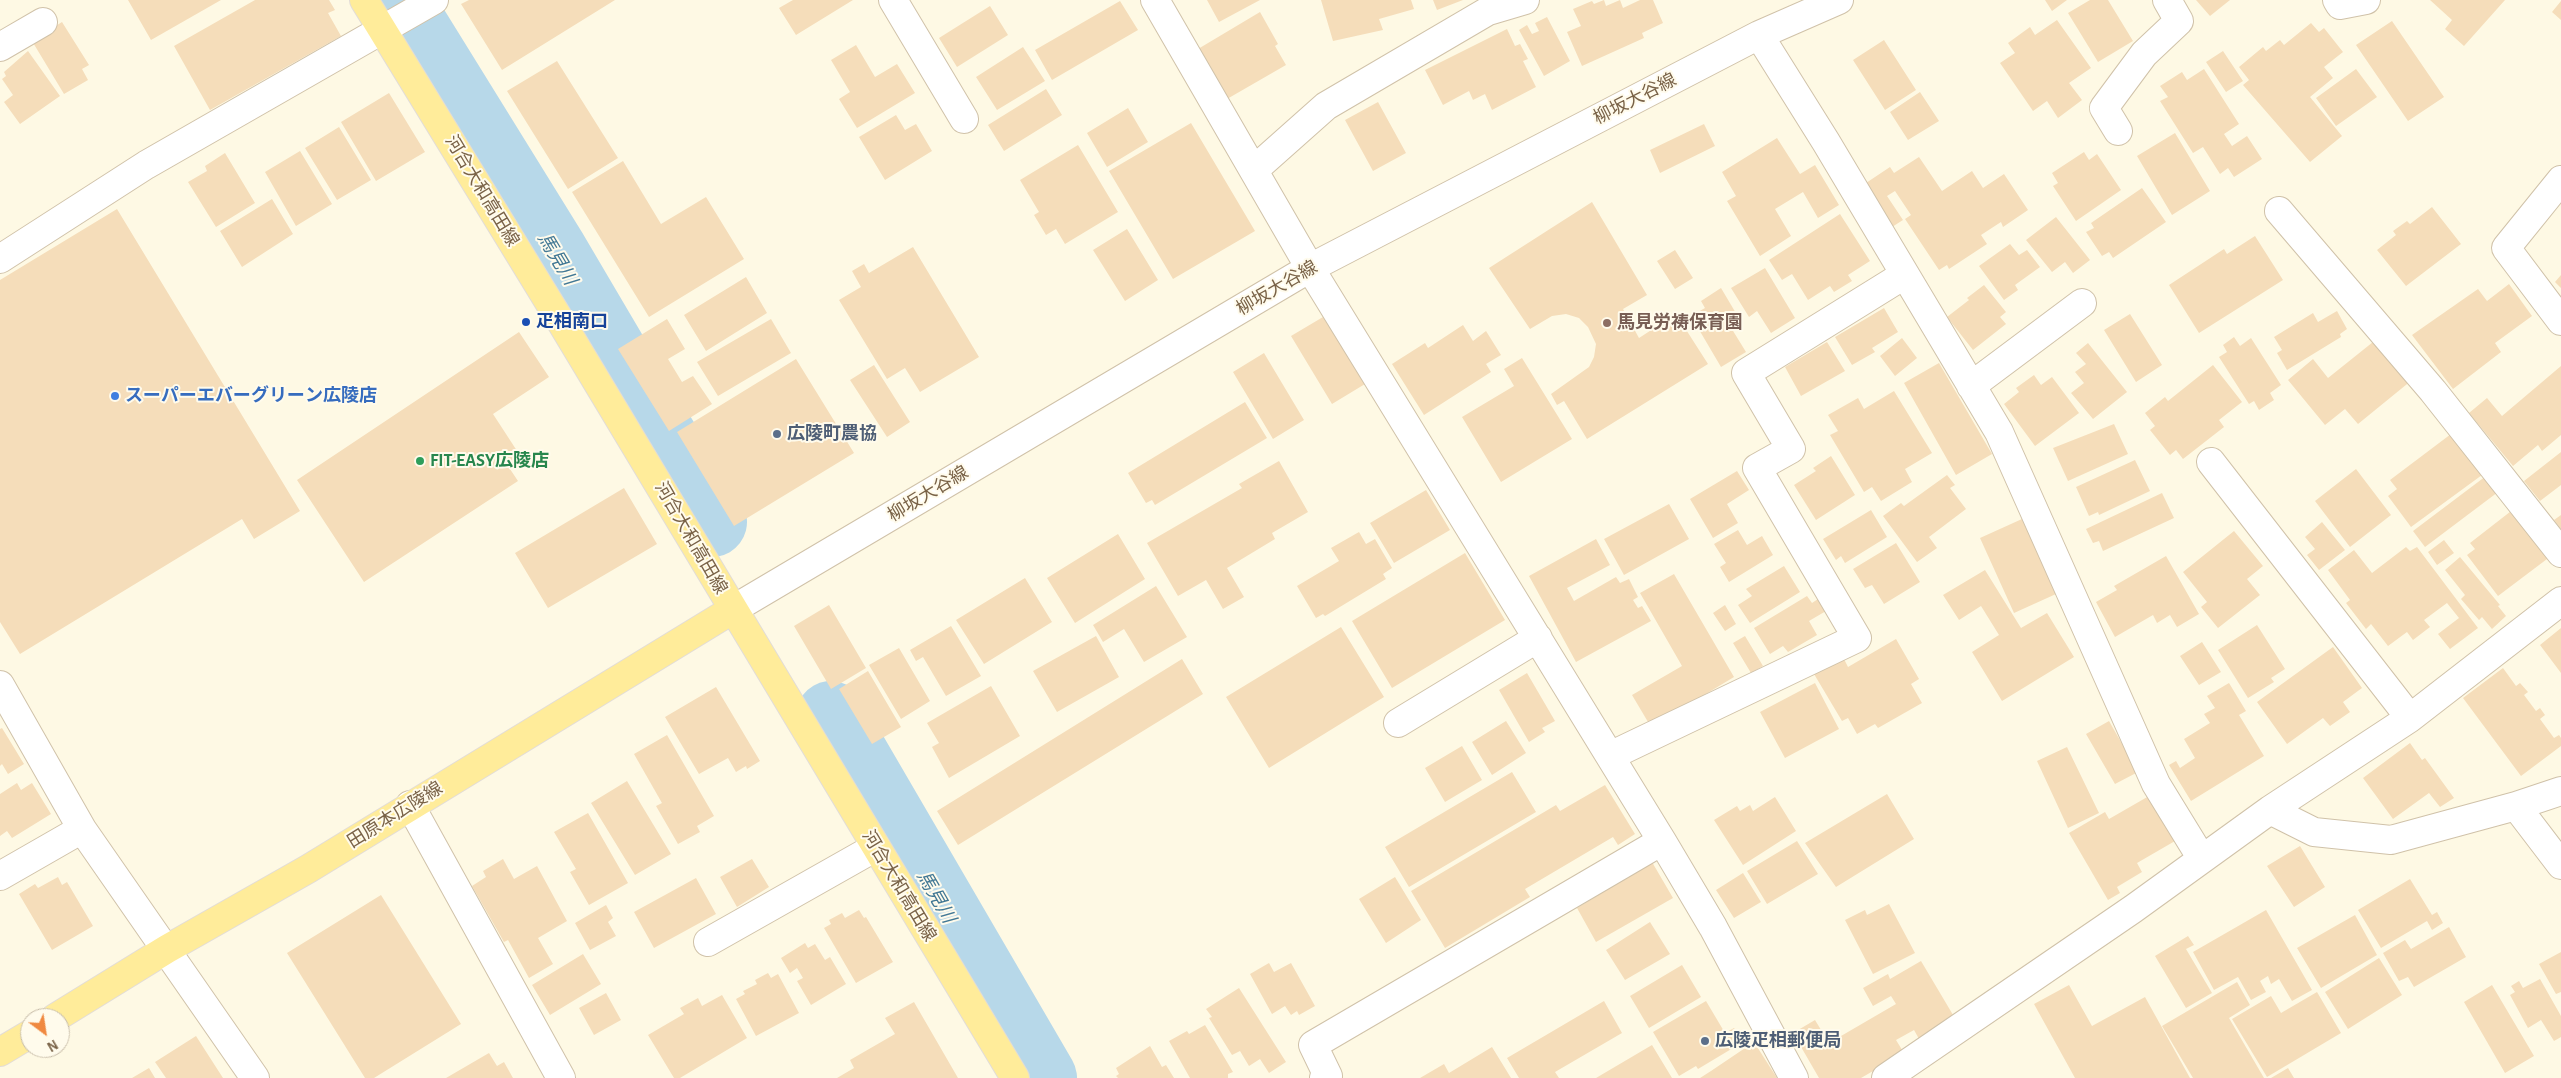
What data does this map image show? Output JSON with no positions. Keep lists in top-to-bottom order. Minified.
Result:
{"streets":{"main road":["河合大和高田線","田原本広陵線"],"street":["柳坂大谷線"]},"crossings":[["柳坂大谷線","河合大和高田線"],["柳坂大谷線","田原本広陵線"],["河合大和高田線","田原本広陵線"]],"water":["馬見川"],"places":["疋相南口","馬見労祷保育園","スーパーエバーグリーン広陵店","広陵町農協","FIT-EASY広陵店","広陵疋相郵便局"],"north":"bottom right"}
